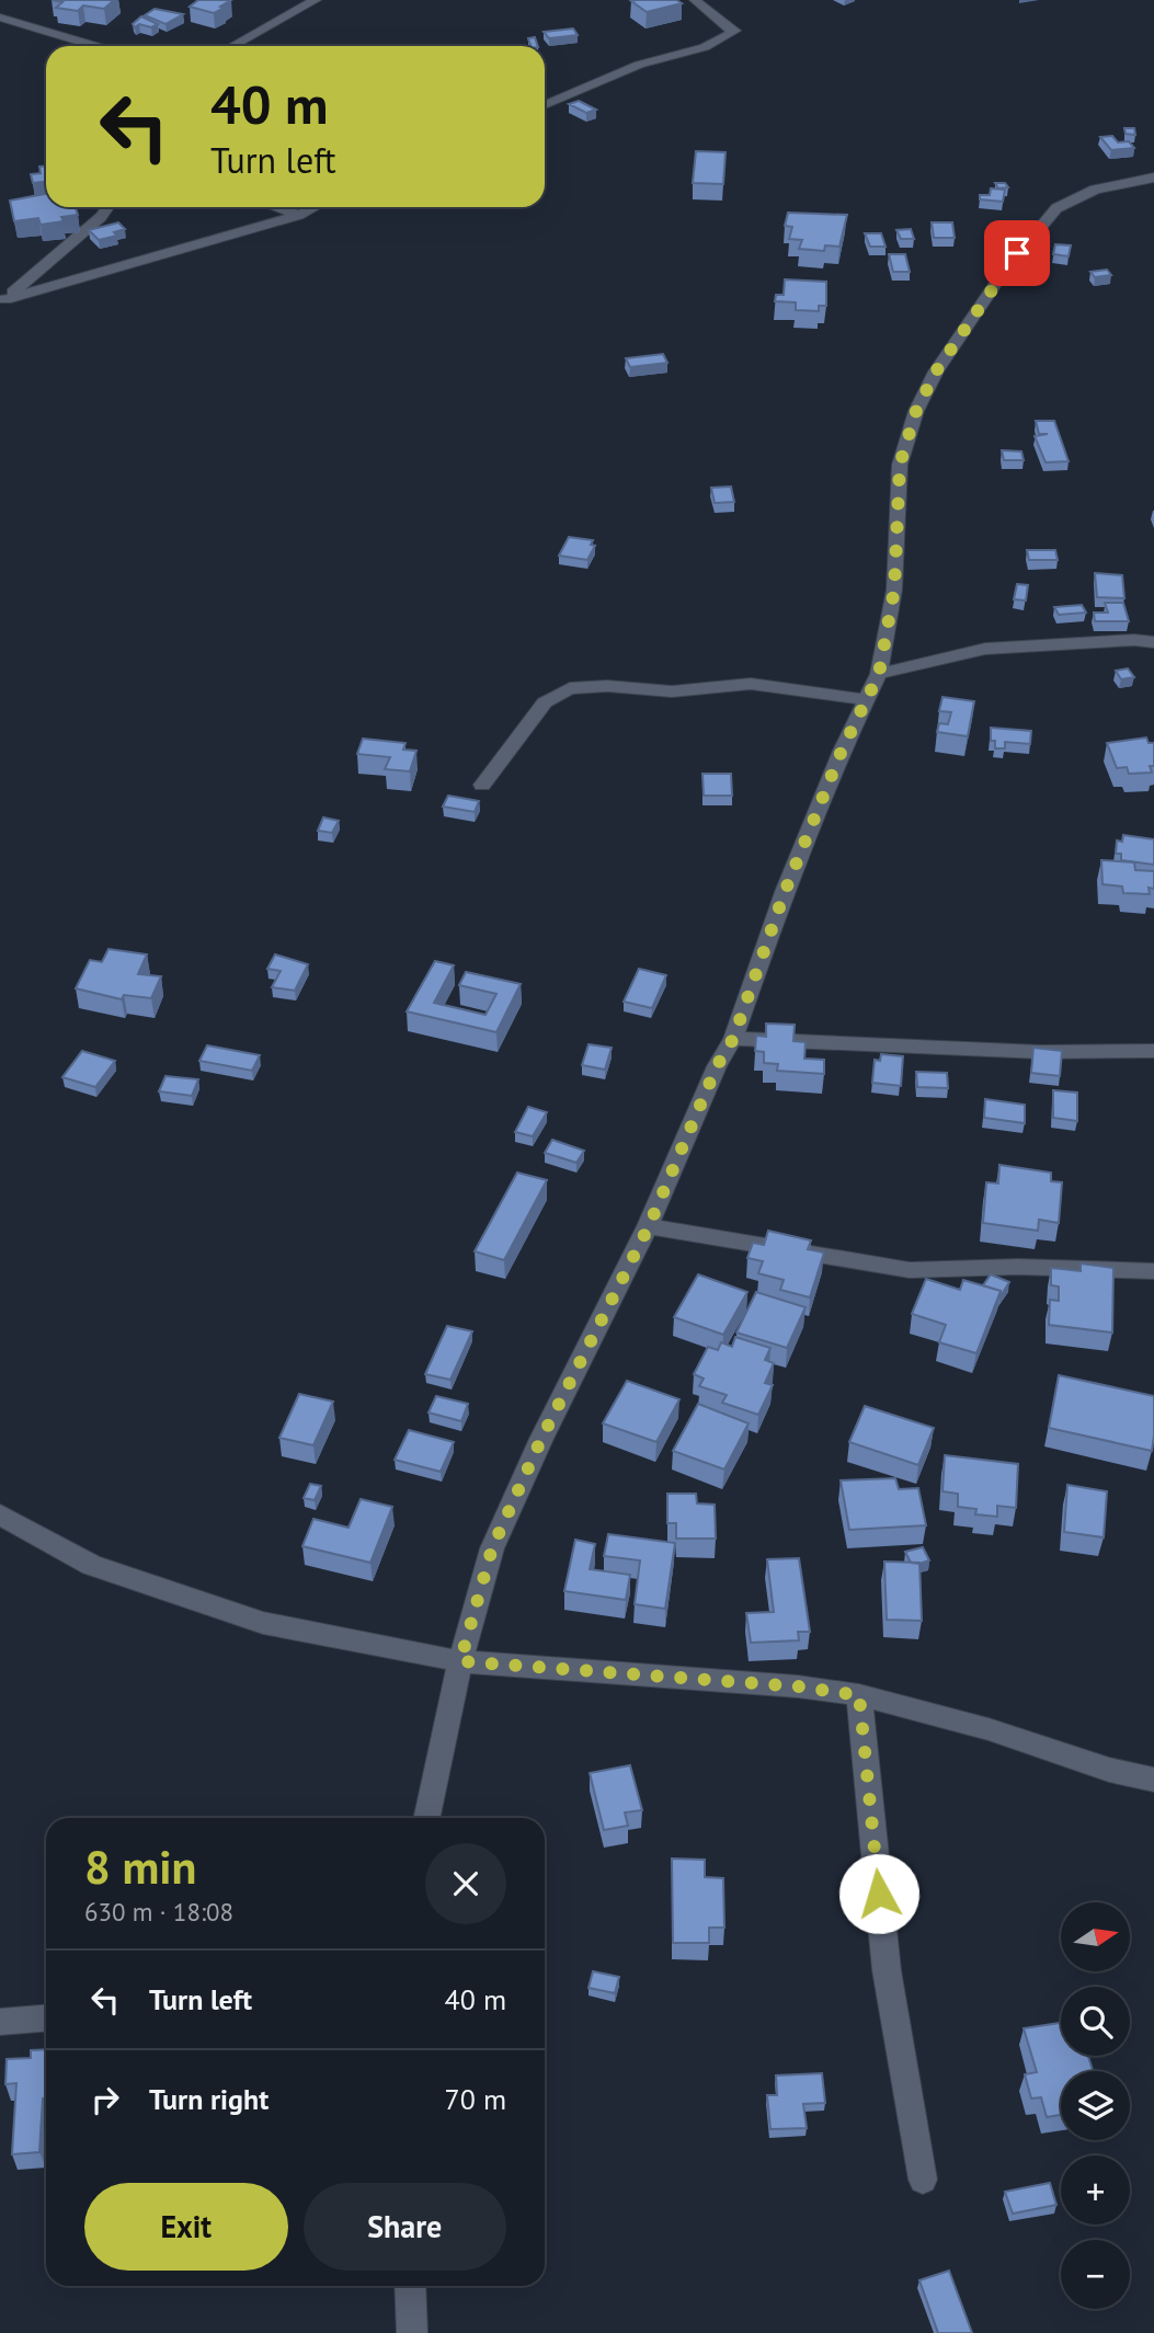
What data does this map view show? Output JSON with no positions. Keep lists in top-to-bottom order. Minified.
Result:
{"north":"right","page":{"turn":["40 m","Turn left"],"heading":["8 min","630 m · 18:08"],"map_buttons":["+","−"],"list":[{"name":"Turn left","value":"40 m"},{"name":"Turn right","value":"70 m"}],"buttons":["Exit","Share"]}}
